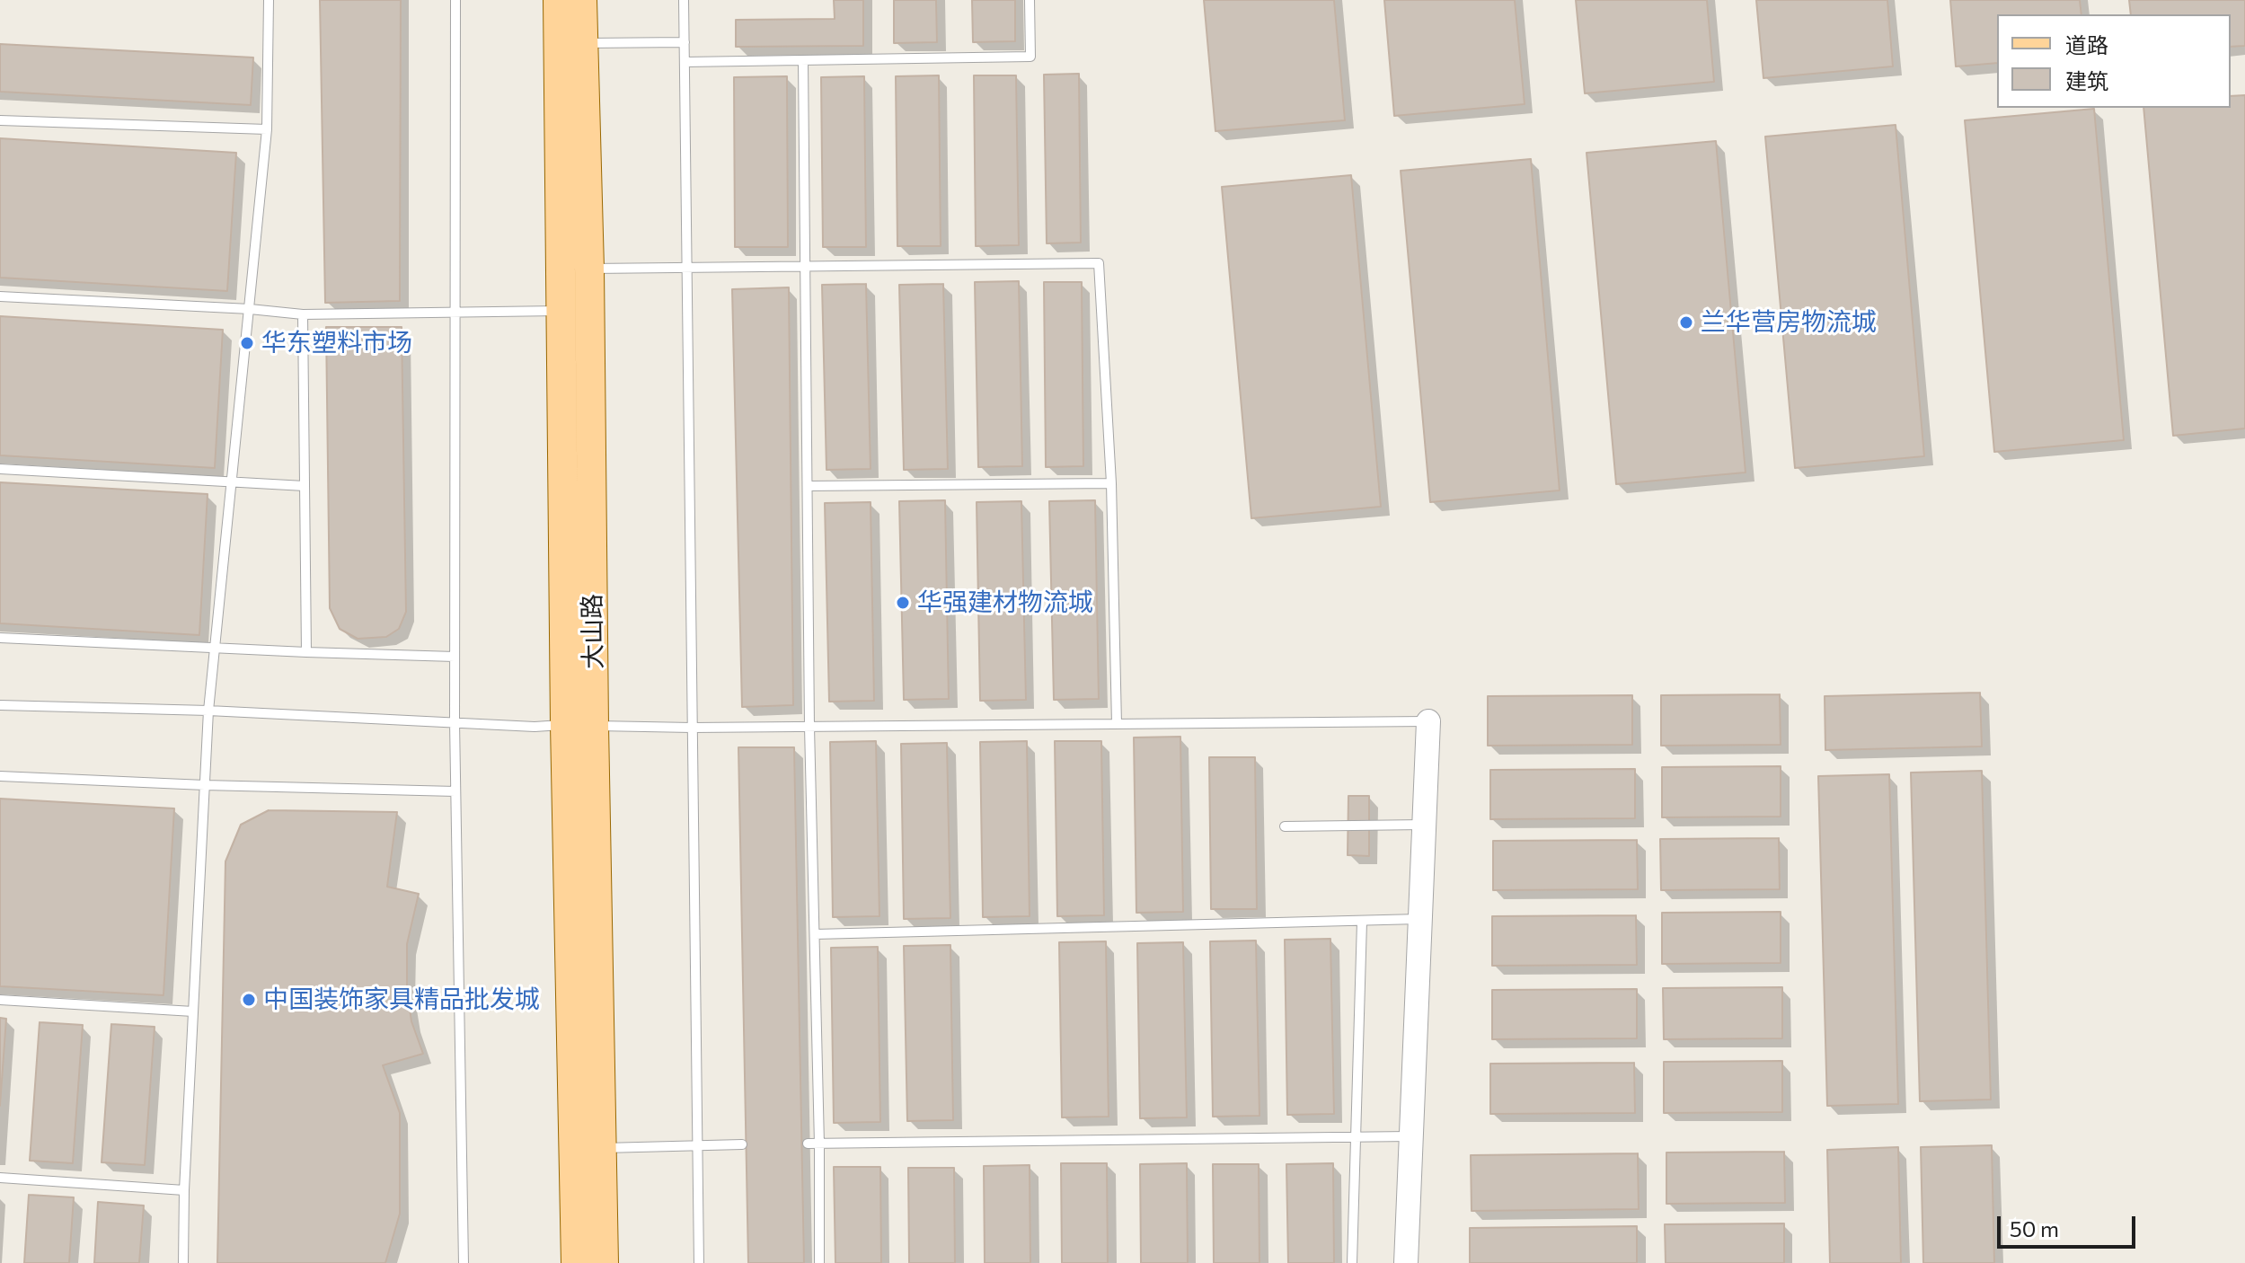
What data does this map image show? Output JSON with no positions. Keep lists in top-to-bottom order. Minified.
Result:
{"streets":{"main road":["大山路"]},"places":["兰华营房物流城","华东塑料市场","华强建材物流城","中国装饰家具精品批发城"],"legend":["道路","建筑"],"scale_bar":"50 m"}
